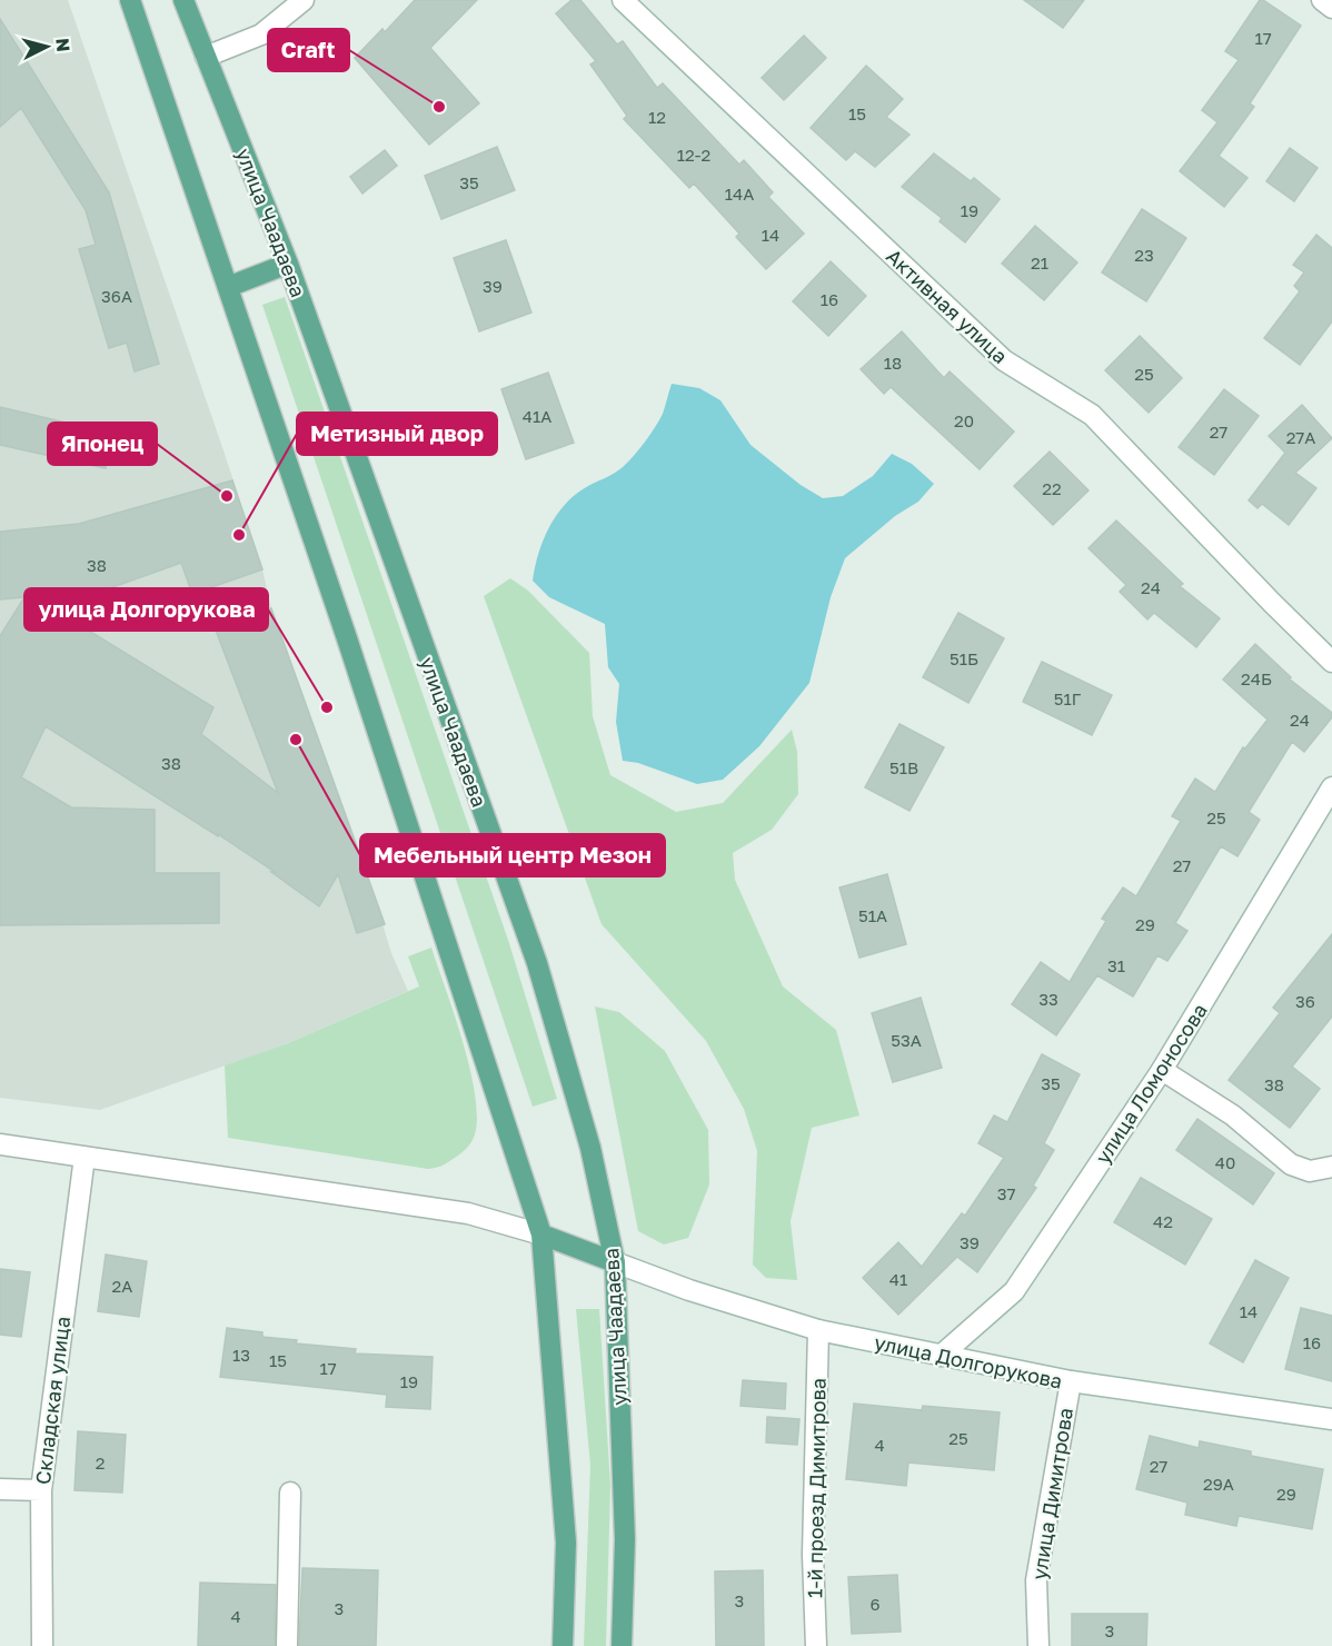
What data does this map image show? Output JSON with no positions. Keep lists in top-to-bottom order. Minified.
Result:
{"streets":{"main road":["улица Чаадаева"],"street":["Активная улица","улица Ломоносова","улица Долгорукова","Складская улица","1-й проезд Димитрова","улица Димитрова"]},"crossings":[["улица Чаадаева","улица Долгорукова"],["улица Ломоносова","улица Долгорукова"],["улица Долгорукова","1-й проезд Димитрова"],["улица Долгорукова","улица Димитрова"]],"places":["Craft","Японец","Метизный двор","улица Долгорукова","Мебельный центр Мезон"],"house_numbers":["17","15","12","12-2","35","14А","19","14","23","21","39","36А","16","18","25","41А","20","27","27А","22","38","24","51Б","24Б","51Г","24","38","51В","25","27","51А","29","31","33","36","53А","35","38","40","37","42","39","41","2А","14","16","13","15","17","19","25","4","2","27","29А","29","3","6","3","4","3"],"north":"right"}
